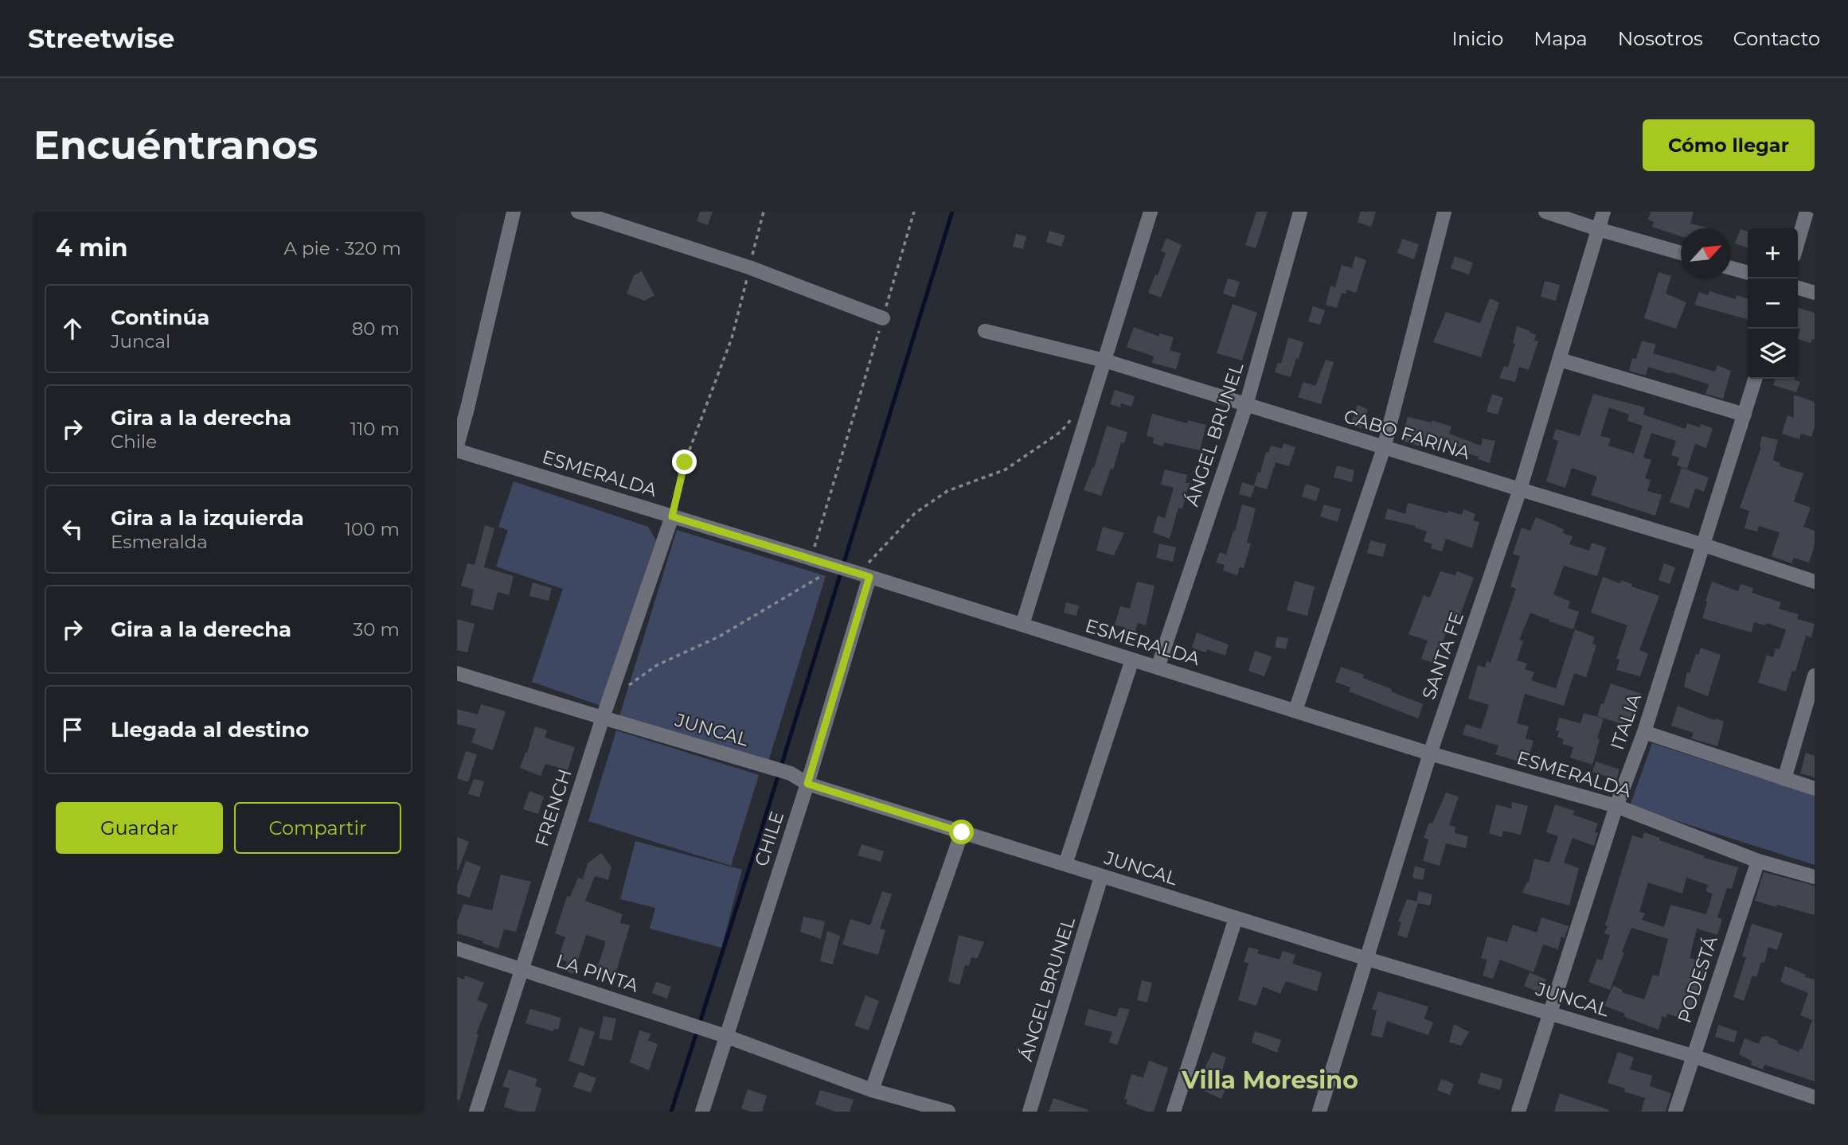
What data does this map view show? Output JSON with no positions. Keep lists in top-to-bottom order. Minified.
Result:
{"streets":{"street":["ÁNGEL BRUNEL","CABO FARINA","ESMERALDA","SANTA FE","ITALIA","JUNCAL","FRENCH","CHILE","LA PINTA","PODESTÁ"]},"crossings":[["ÁNGEL BRUNEL","CABO FARINA"],["ÁNGEL BRUNEL","ESMERALDA"],["ÁNGEL BRUNEL","JUNCAL"],["CABO FARINA","SANTA FE"],["CABO FARINA","ITALIA"],["ESMERALDA","SANTA FE"],["ESMERALDA","ITALIA"],["ESMERALDA","FRENCH"],["ESMERALDA","CHILE"],["ESMERALDA","PODESTÁ"],["SANTA FE","JUNCAL"],["ITALIA","JUNCAL"],["JUNCAL","FRENCH"],["JUNCAL","CHILE"],["JUNCAL","PODESTÁ"],["FRENCH","LA PINTA"],["CHILE","LA PINTA"]],"districts":["Villa Moresino"],"north":"top right","page":{"header":"Streetwise","nav":["Inicio","Mapa","Nosotros","Contacto"],"buttons":["Cómo llegar",["Guardar","Compartir"]],"title":"Encuéntranos","heading":["4 min","A pie · 320 m"],"map_buttons":["+","−"],"list":[["Continúa","Juncal","80 m"],["Gira a la derecha","Chile","110 m"],["Gira a la izquierda","Esmeralda","100 m"],["Gira a la derecha","30 m"],"Llegada al destino"]}}
